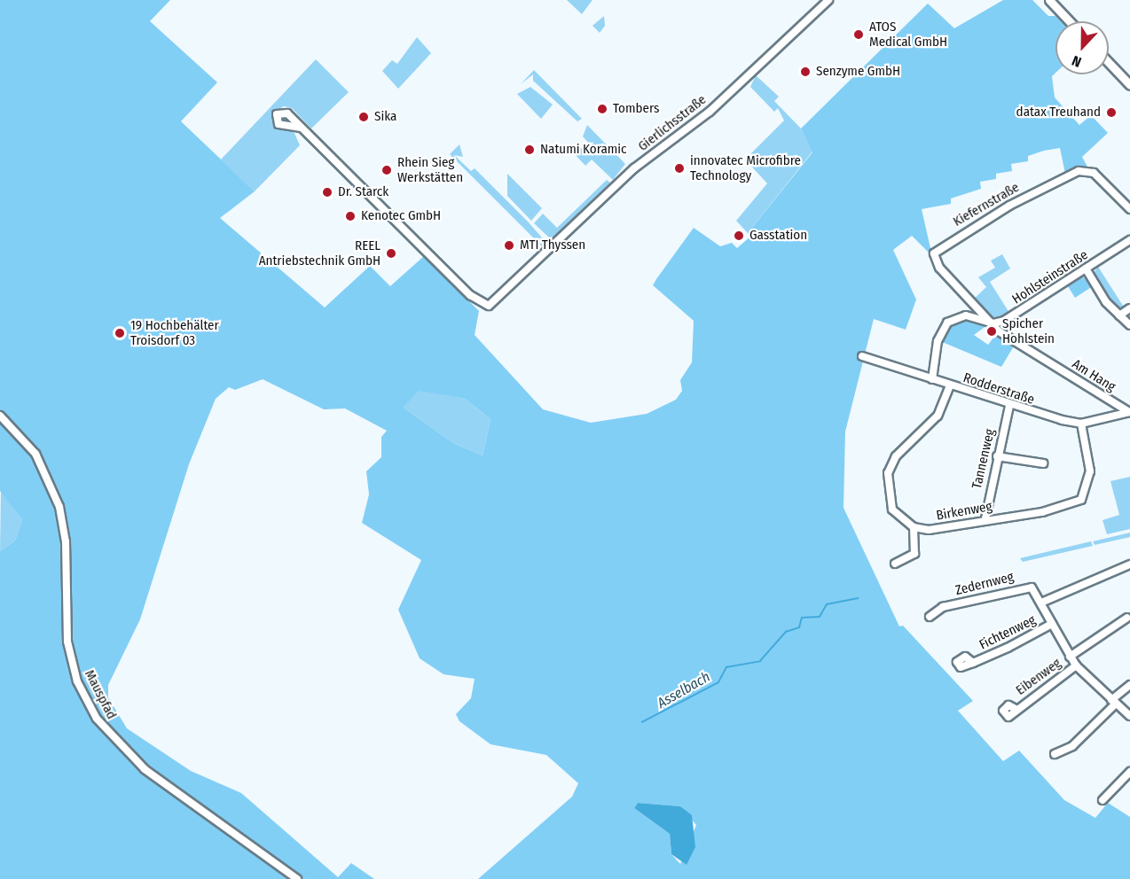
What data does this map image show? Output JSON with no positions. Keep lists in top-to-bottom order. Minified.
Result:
{"streets":{"street":["Gierlichsstraße","Kiefernstraße","Hohlsteinstraße","Am Hang","Rodderstraße","Tannenweg","Birkenweg","Zedernweg","Fichtenweg","Eibenweg","Mauspfad"]},"crossings":[["Kiefernstraße","Hohlsteinstraße"],["Kiefernstraße","Am Hang"],["Hohlsteinstraße","Am Hang"],["Am Hang","Rodderstraße"],["Rodderstraße","Tannenweg"],["Rodderstraße","Birkenweg"],["Tannenweg","Birkenweg"]],"water":["Asselbach"],"places":["ATOS Medical GmbH","Senzyme GmbH","Tombers","datax Treuhand","Sika","Natumi Koramic","innovatec Microfibre Technology","Rhein Sieg Werkstätten","Dr. Starck","Kenotec GmbH","Gasstation","MTI Thyssen","REEL Antriebstechnik GmbH","Spicher Hohlstein","19 Hochbehälter Troisdorf 03"],"north":"bottom"}
